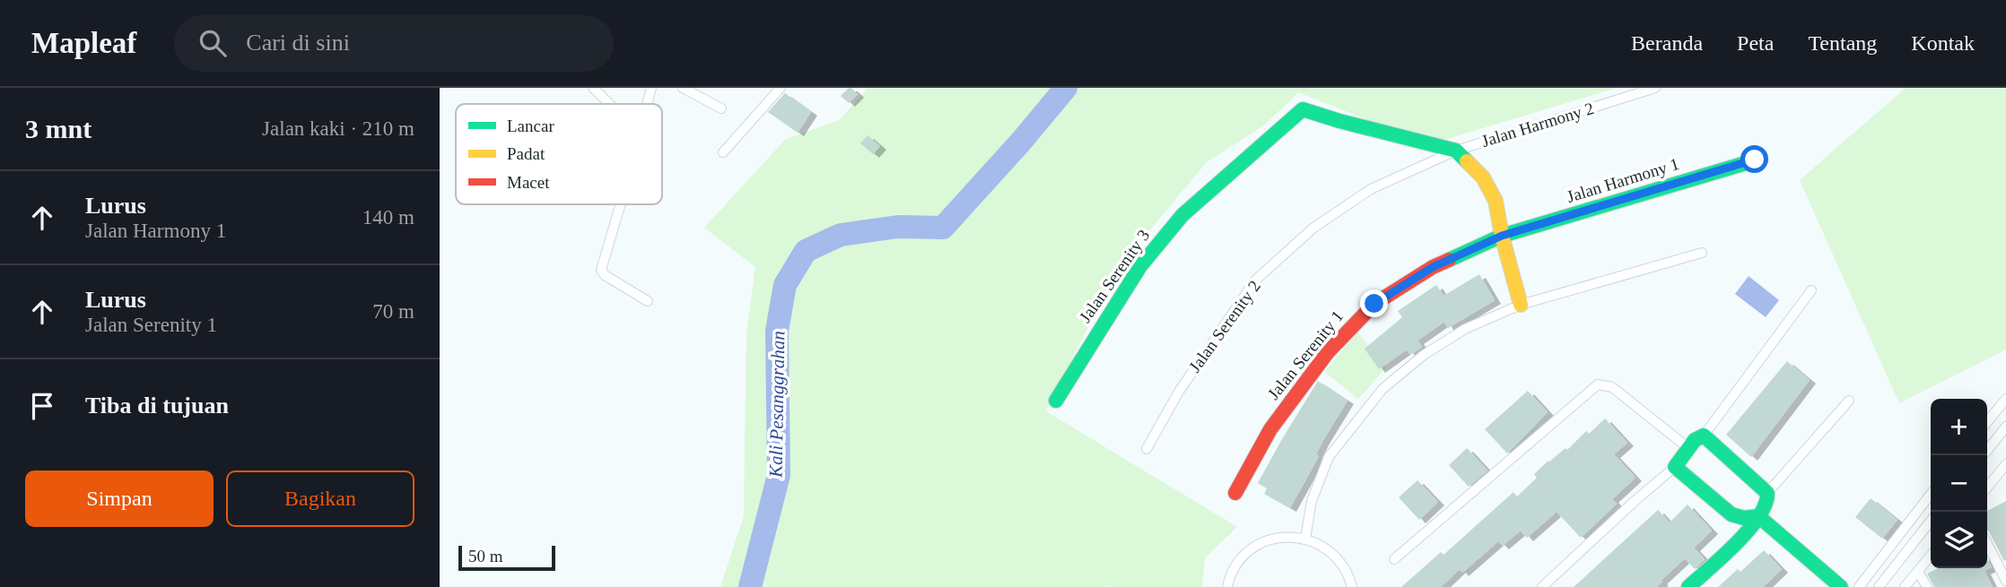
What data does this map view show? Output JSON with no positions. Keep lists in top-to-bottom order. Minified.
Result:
{"streets":{"street":["Jalan Harmony 2","Jalan Harmony 1","Jalan Serenity 3","Jalan Serenity 2","Jalan Serenity 1"]},"crossings":[["Jalan Harmony 2","Jalan Serenity 3"],["Jalan Harmony 2","Jalan Serenity 2"],["Jalan Harmony 1","Jalan Serenity 1"],["Jalan Serenity 3","Jalan Serenity 2"]],"water":["Kali Pesanggrahan"],"legend":["Lancar","Padat","Macet"],"scale_bar":"50 m","page":{"header":"Mapleaf","search":"Cari di sini","nav":["Beranda","Peta","Tentang","Kontak"],"heading":["3 mnt","Jalan kaki · 210 m"],"list":[["Lurus","Jalan Harmony 1","140 m"],["Lurus","Jalan Serenity 1","70 m"],"Tiba di tujuan"],"map_buttons":["+","−"],"buttons":["Simpan","Bagikan"],"scale":"50 m"}}
